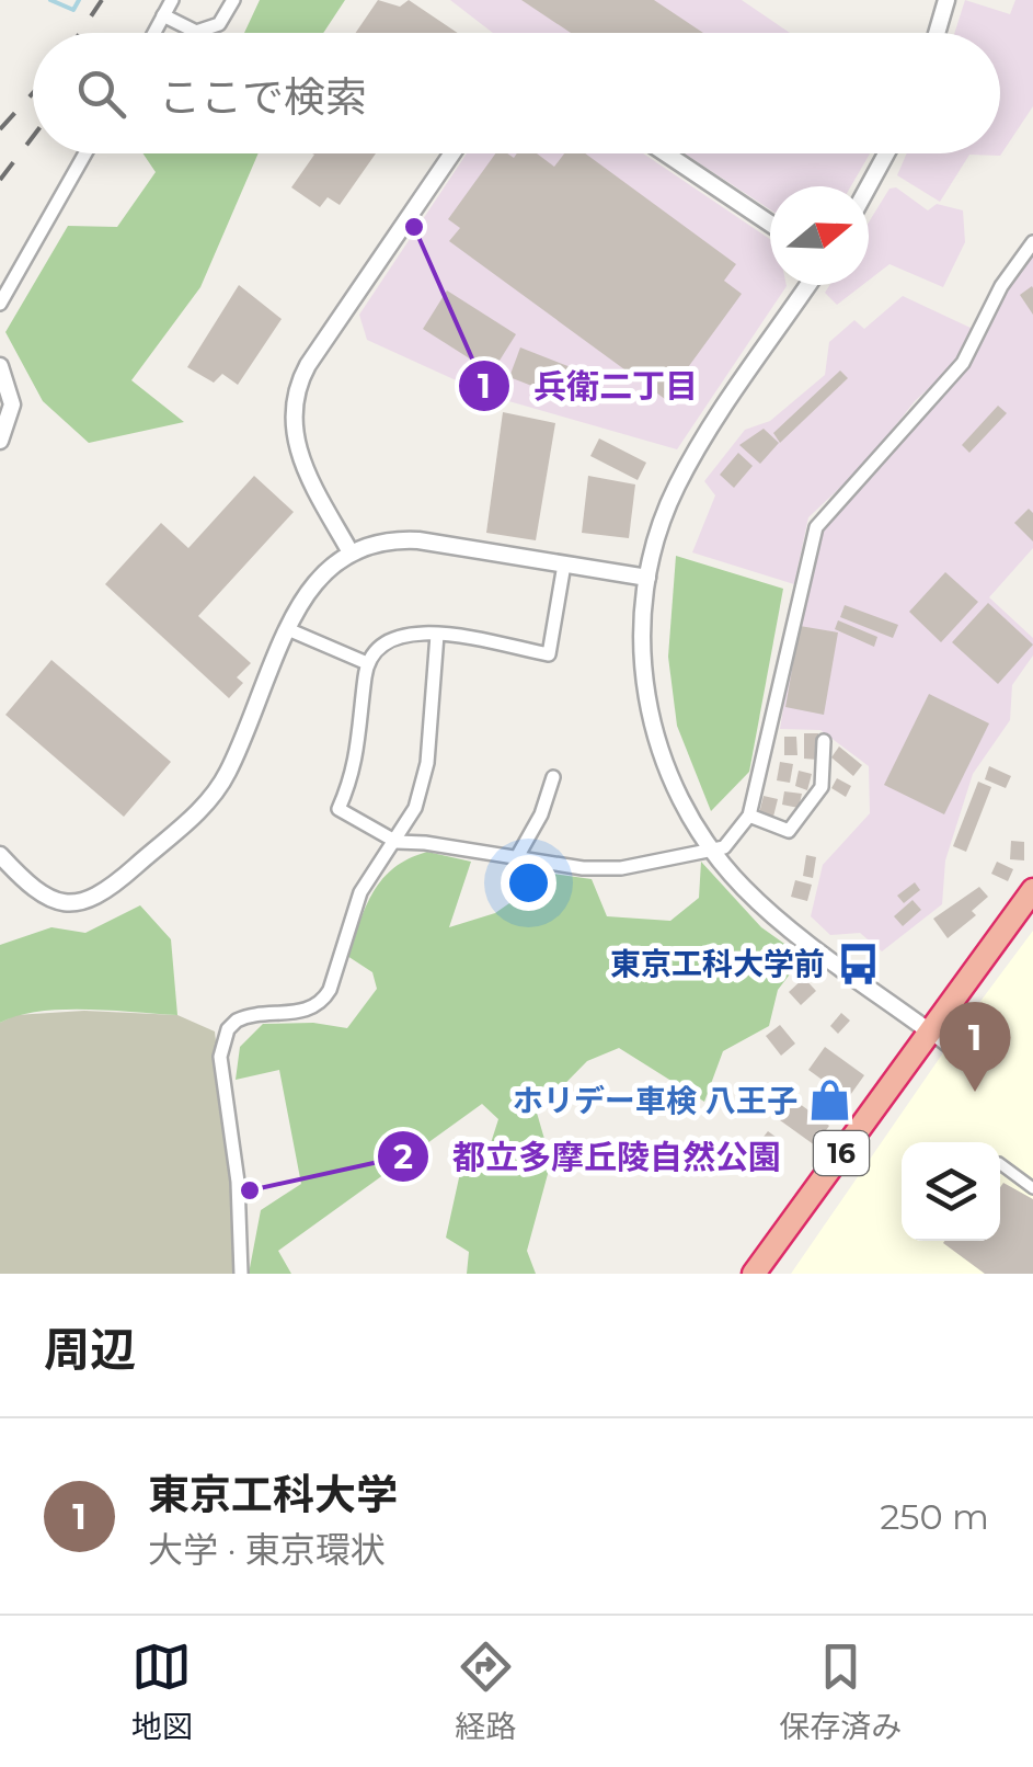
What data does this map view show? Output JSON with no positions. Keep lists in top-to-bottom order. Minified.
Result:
{"streets":{"highway":["16"]},"places":{"other":["兵衛二丁目","都立多摩丘陵自然公園"],"bus stop":["東京工科大学前"],"shop":["ホリデー車検 八王子"]},"north":"right","page":{"search":"ここで検索","pins":"1","heading":"周辺","list":[{"mark":"1","name":"東京工科大学","note":"大学 · 東京環状","value":"250 m"}],"nav":["地図","経路","保存済み"]}}
